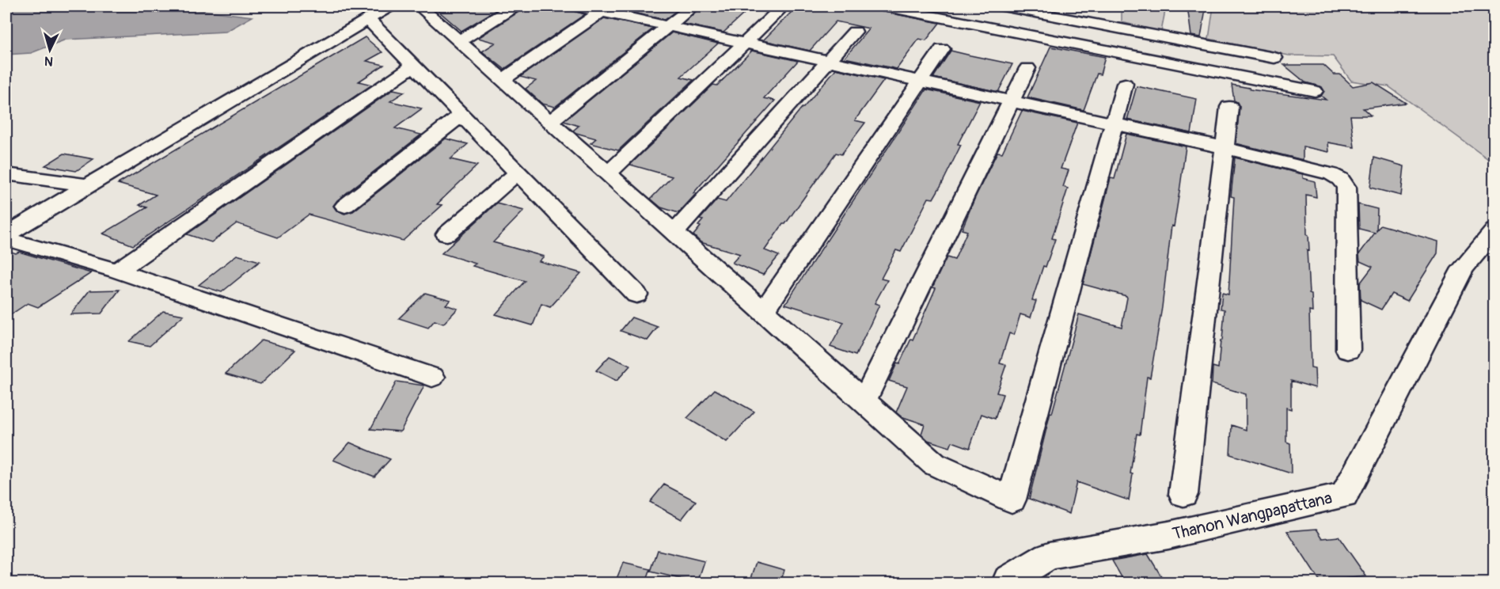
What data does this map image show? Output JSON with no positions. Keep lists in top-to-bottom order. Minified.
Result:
{"streets":{"street":["Thanon Wangpapattana"]},"north":"bottom"}
